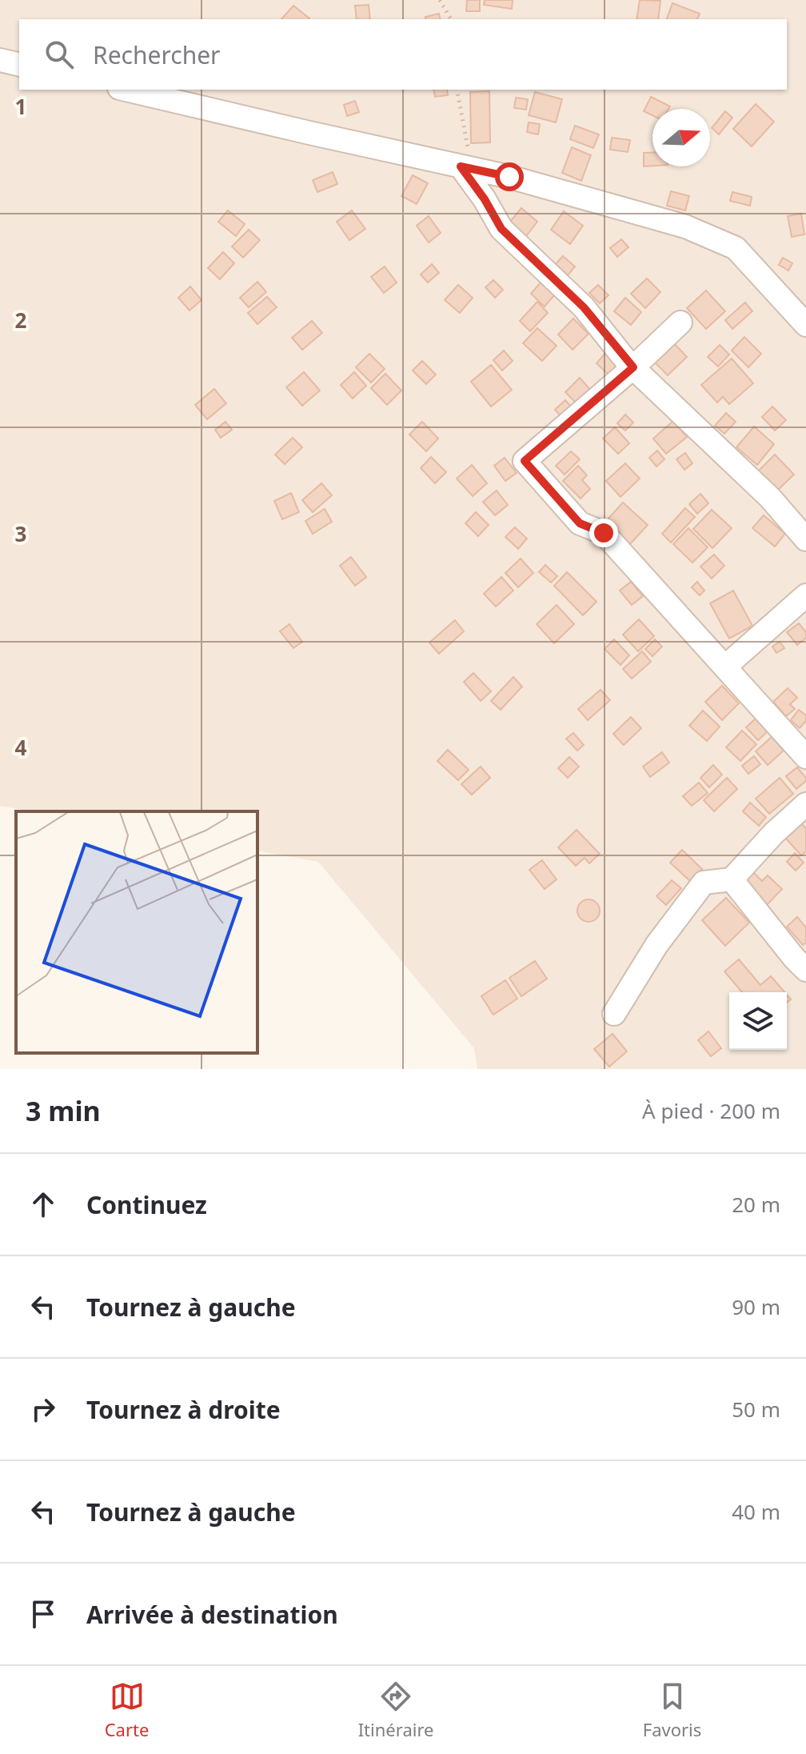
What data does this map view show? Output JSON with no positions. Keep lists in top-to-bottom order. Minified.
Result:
{"north":"right","page":{"search":"Rechercher","heading":["3 min","À pied · 200 m"],"list":[["Continuez","20 m"],["Tournez à gauche","90 m"],["Tournez à droite","50 m"],["Tournez à gauche","40 m"],"Arrivée à destination"],"nav":["Carte","Itinéraire","Favoris"]},"grid":{"rows":["1","2","3","4"]}}
